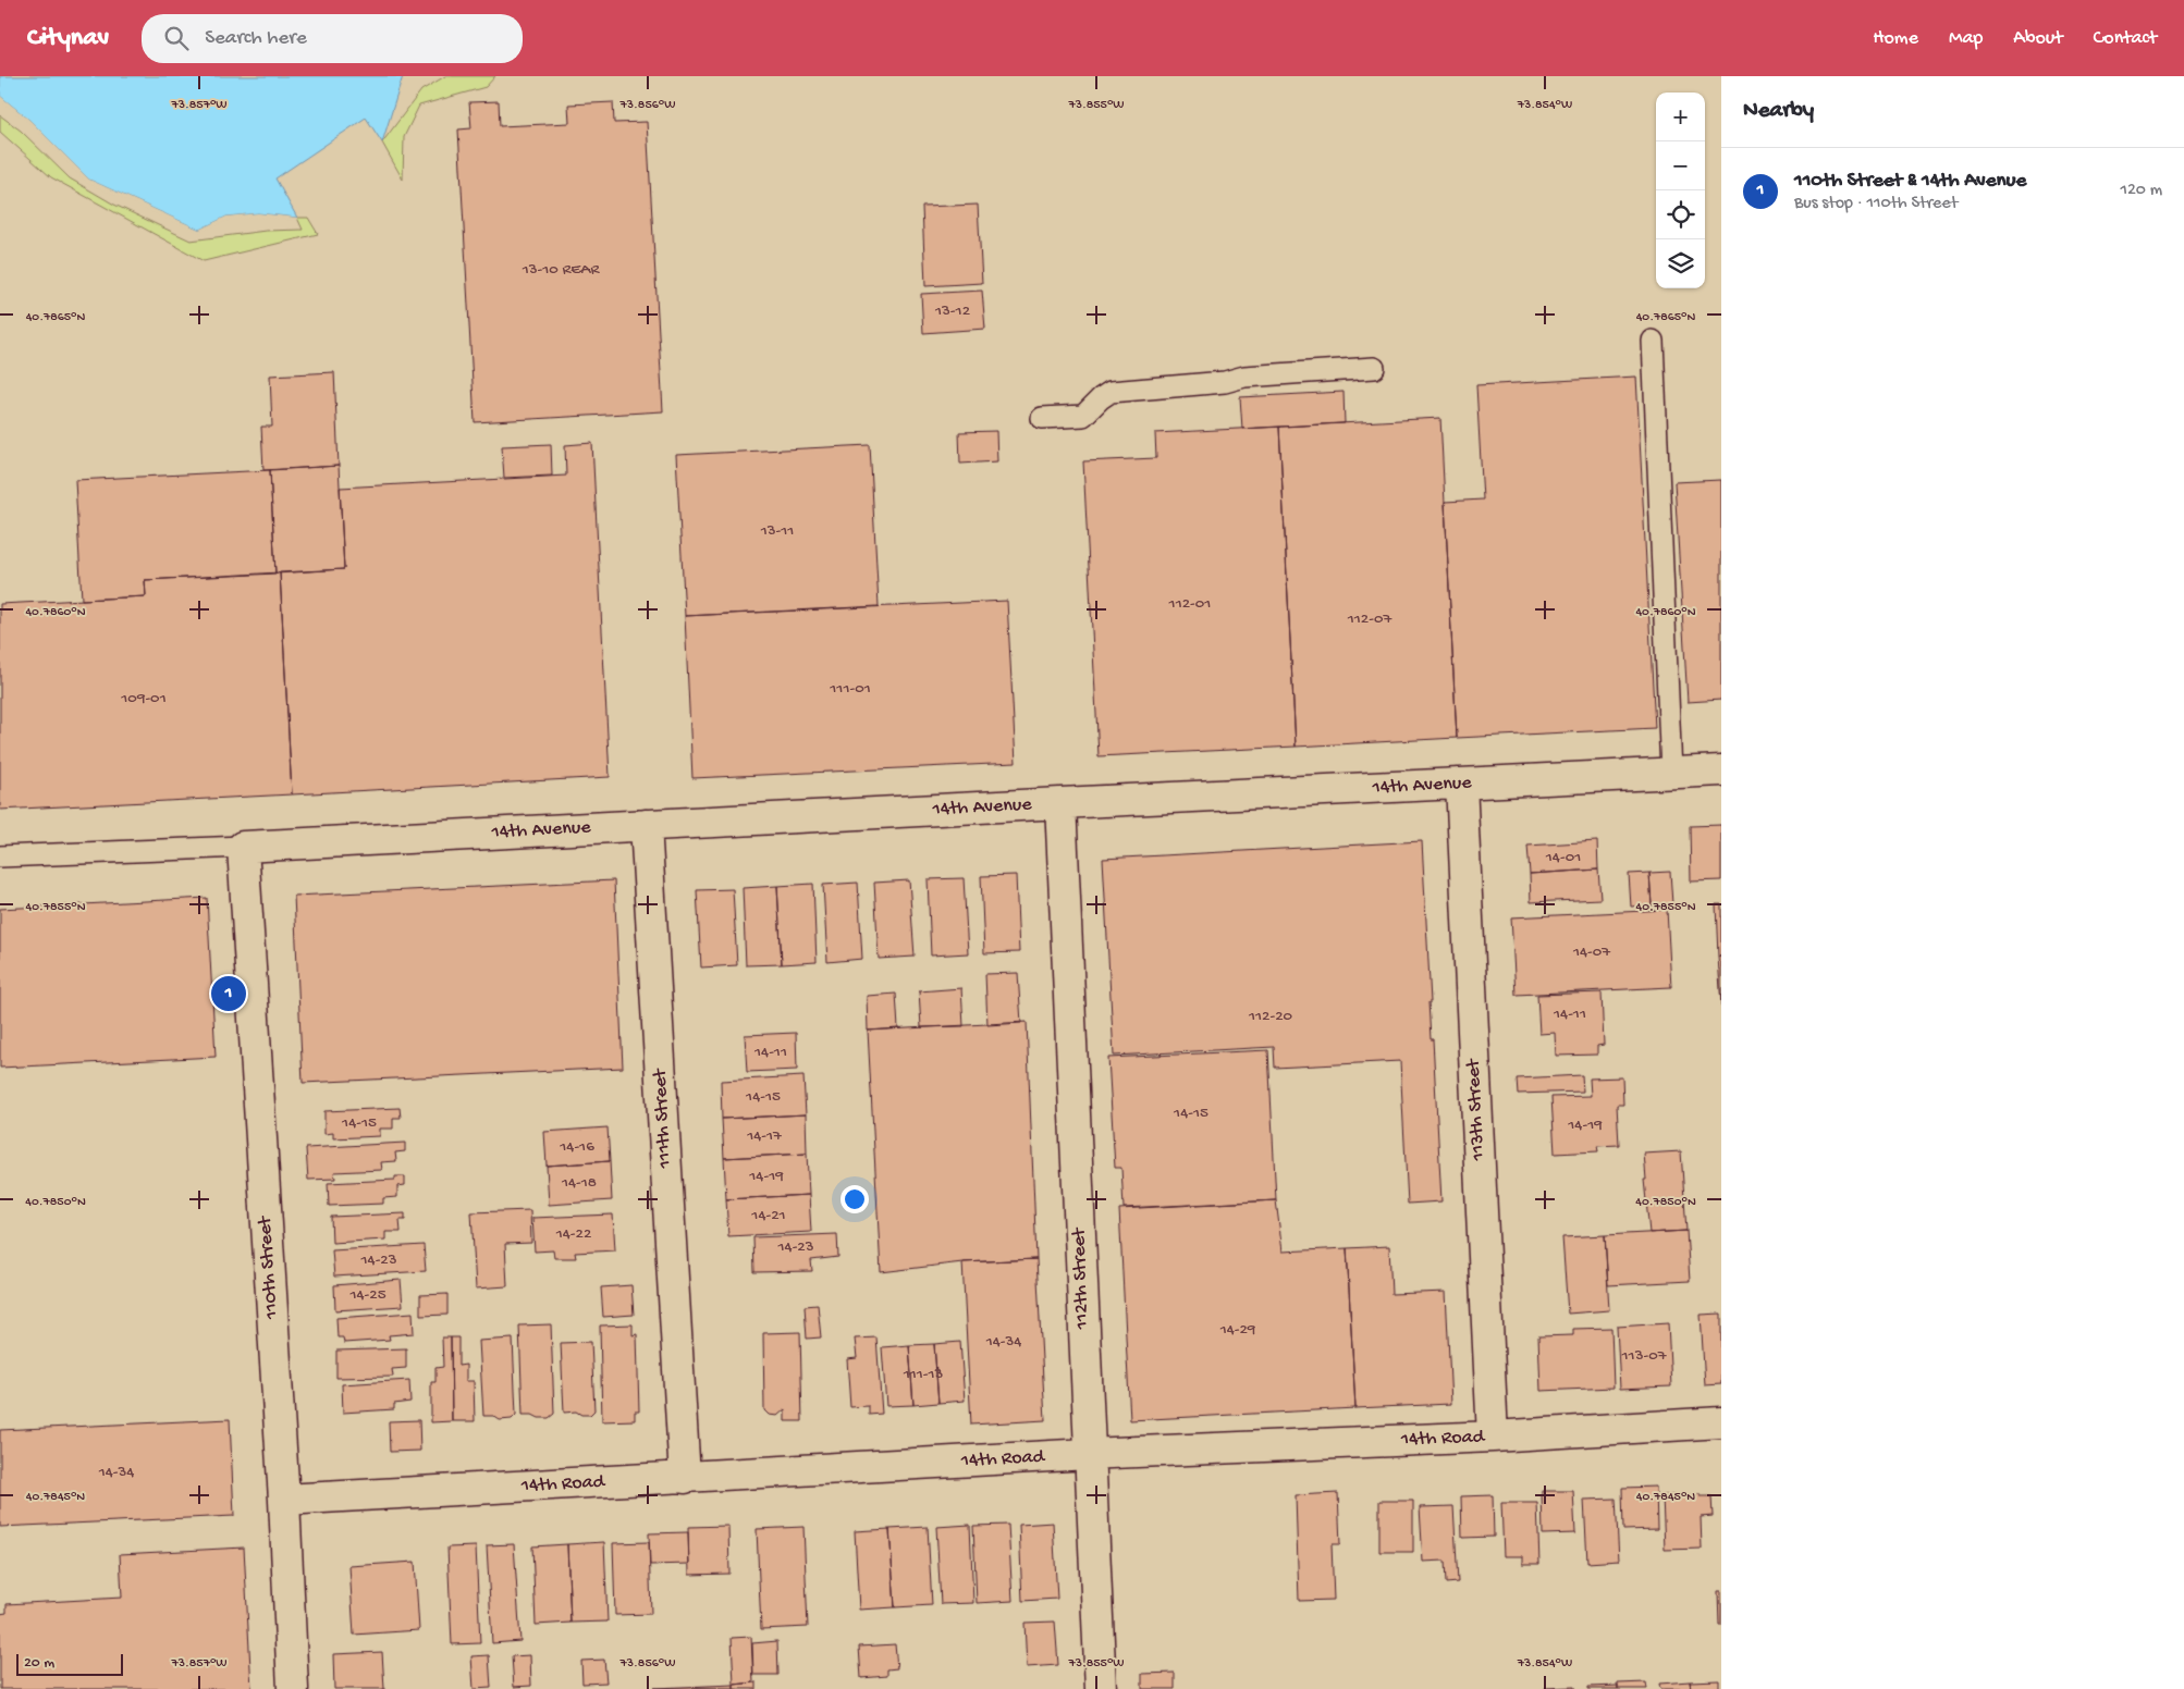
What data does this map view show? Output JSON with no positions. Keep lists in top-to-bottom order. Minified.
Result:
{"streets":{"street":["14th Avenue","113th Street","111th Street","110th Street","112th Street","14th Road"]},"crossings":[["14th Avenue","113th Street"],["14th Avenue","111th Street"],["14th Avenue","110th Street"],["14th Avenue","112th Street"],["113th Street","14th Road"],["111th Street","14th Road"],["110th Street","14th Road"],["112th Street","14th Road"]],"house_numbers":["13-10 REAR","13-12","13-11","112-01","112-07","111-01","109-01","14-01","14-07","14-11","112-20","14-11","14-15","14-15","14-15","14-19","14-17","14-16","14-19","14-18","14-21","14-22","14-23","14-23","14-25","14-29","14-34","113-07","111-13","14-34"],"scale_bar":"20 m","page":{"header":"Citynav","search":"Search here","nav":["Home","Map","About","Contact"],"heading":"Nearby","map_buttons":["+","−"],"list":[{"mark":"1","name":"110th Street & 14th Avenue","note":"Bus stop · 110th Street","value":"120 m"}],"pins":"1","scale":"20 m"},"coordinates":["73.857°W","73.856°W","73.855°W","73.854°W","40.7865°N","40.7860°N","40.7855°N","40.7850°N","40.7845°N"]}
